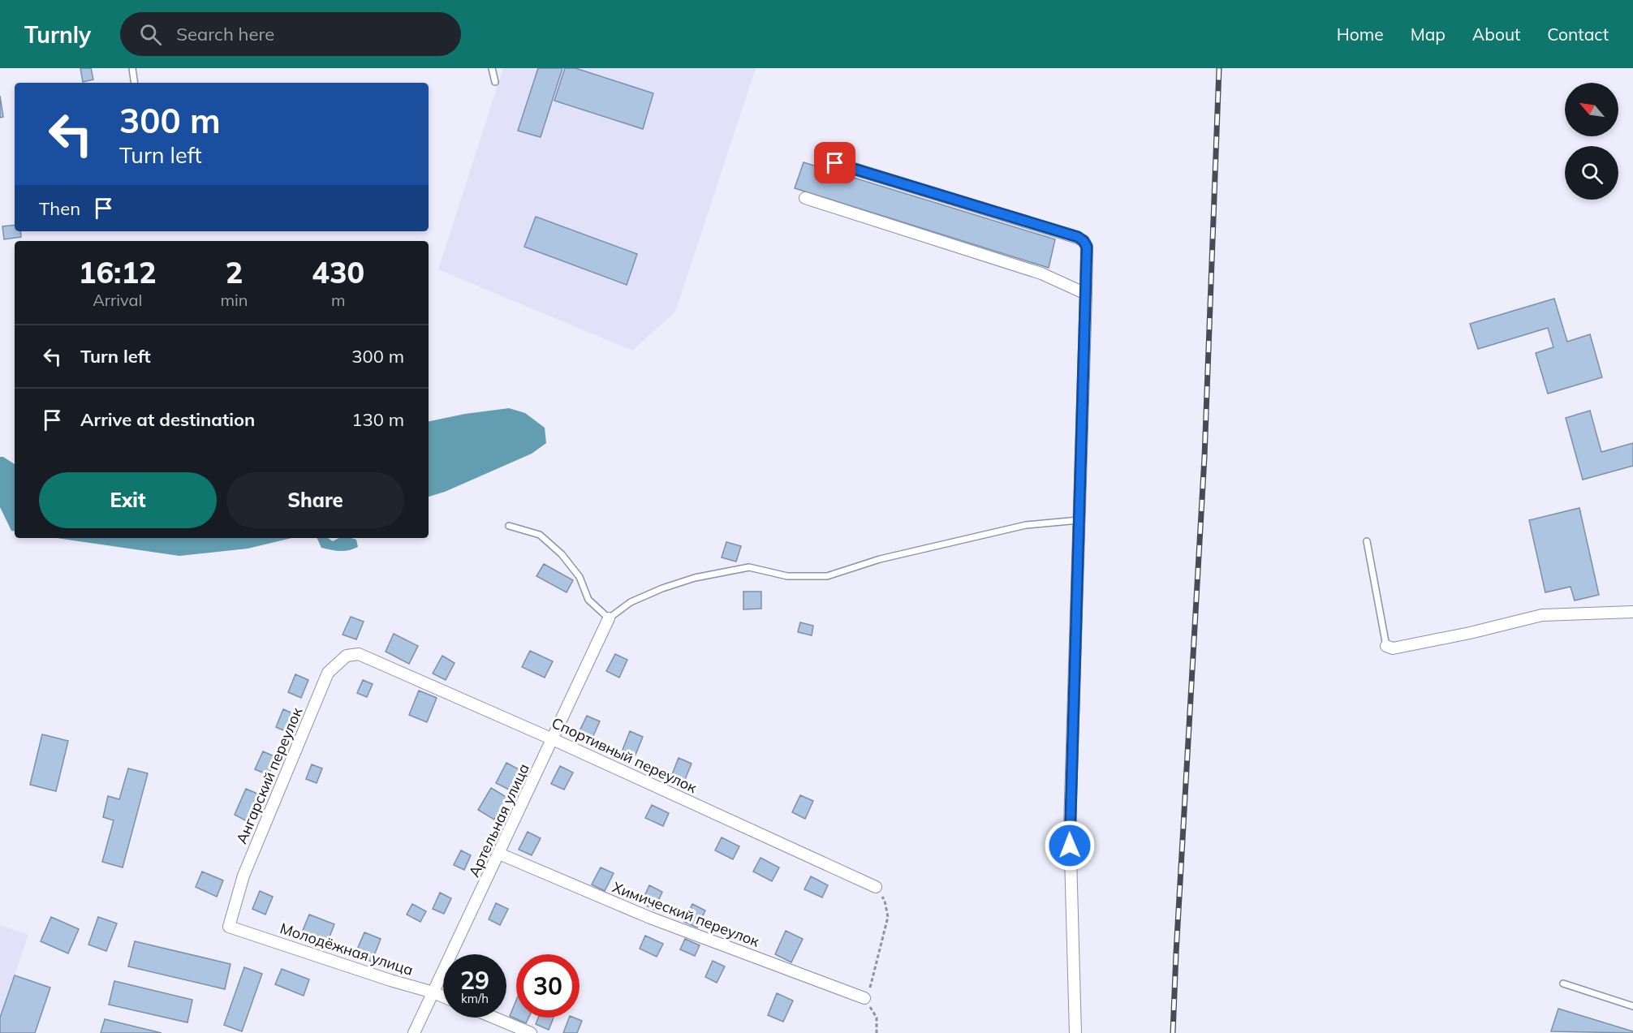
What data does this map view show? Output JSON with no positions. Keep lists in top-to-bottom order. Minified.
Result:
{"streets":{"street":["Спортивный переулок","Ангарский переулок","Артельная улица","Химический переулок","Молодёжная улица"]},"crossings":[["Спортивный переулок","Ангарский переулок"],["Спортивный переулок","Артельная улица"],["Ангарский переулок","Молодёжная улица"],["Артельная улица","Химический переулок"],["Артельная улица","Молодёжная улица"]],"north":"top left","page":{"header":"Turnly","search":"Search here","nav":["Home","Map","About","Contact"],"turn":["300 m","Turn left"],"then":"Then","eta":["16:12","Arrival","2","min","430","m"],"list":[{"name":"Turn left","value":"300 m"},{"name":"Arrive at destination","value":"130 m"}],"buttons":["Exit","Share"],"speed":"29 km/h","limit":"30"}}
